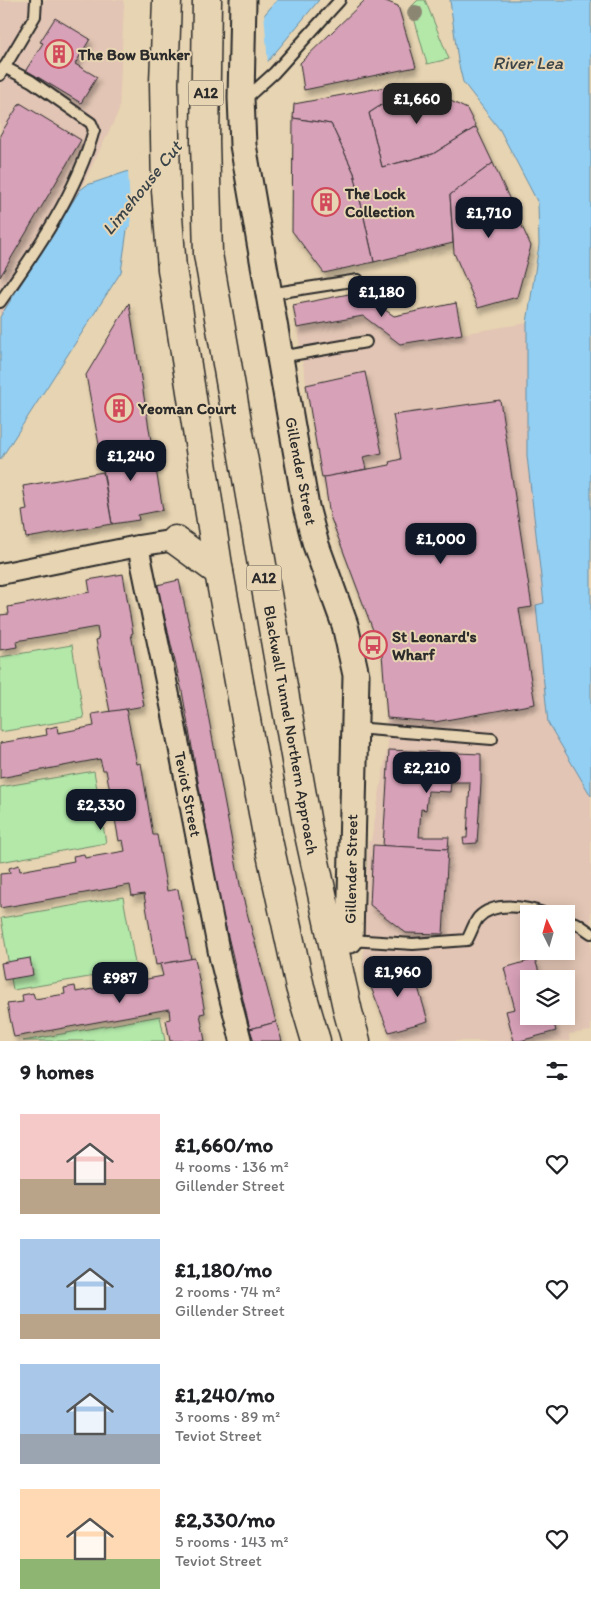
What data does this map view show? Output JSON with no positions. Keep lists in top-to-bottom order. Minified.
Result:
{"streets":{"highway":["A12","Blackwall Tunnel Northern Approach"],"street":["Gillender Street","Teviot Street"]},"water":["River Lea","Limehouse Cut"],"places":{"building":["The Bow Bunker","The Lock Collection","Yeoman Court"],"bus stop":["St Leonard's Wharf"]},"north":"top","page":{"price":["£1,660","£1,710","£1,180","£1,240","£1,000","£2,210","£2,330","£1,960","£987"],"heading":"9 homes","list":[{"name":"£1,660/mo","note":"4 rooms · 136 m² · Gillender Street"},{"name":"£1,180/mo","note":"2 rooms · 74 m² · Gillender Street"},{"name":"£1,240/mo","note":"3 rooms · 89 m² · Teviot Street"},{"name":"£2,330/mo","note":"5 rooms · 143 m² · Teviot Street"}]}}
